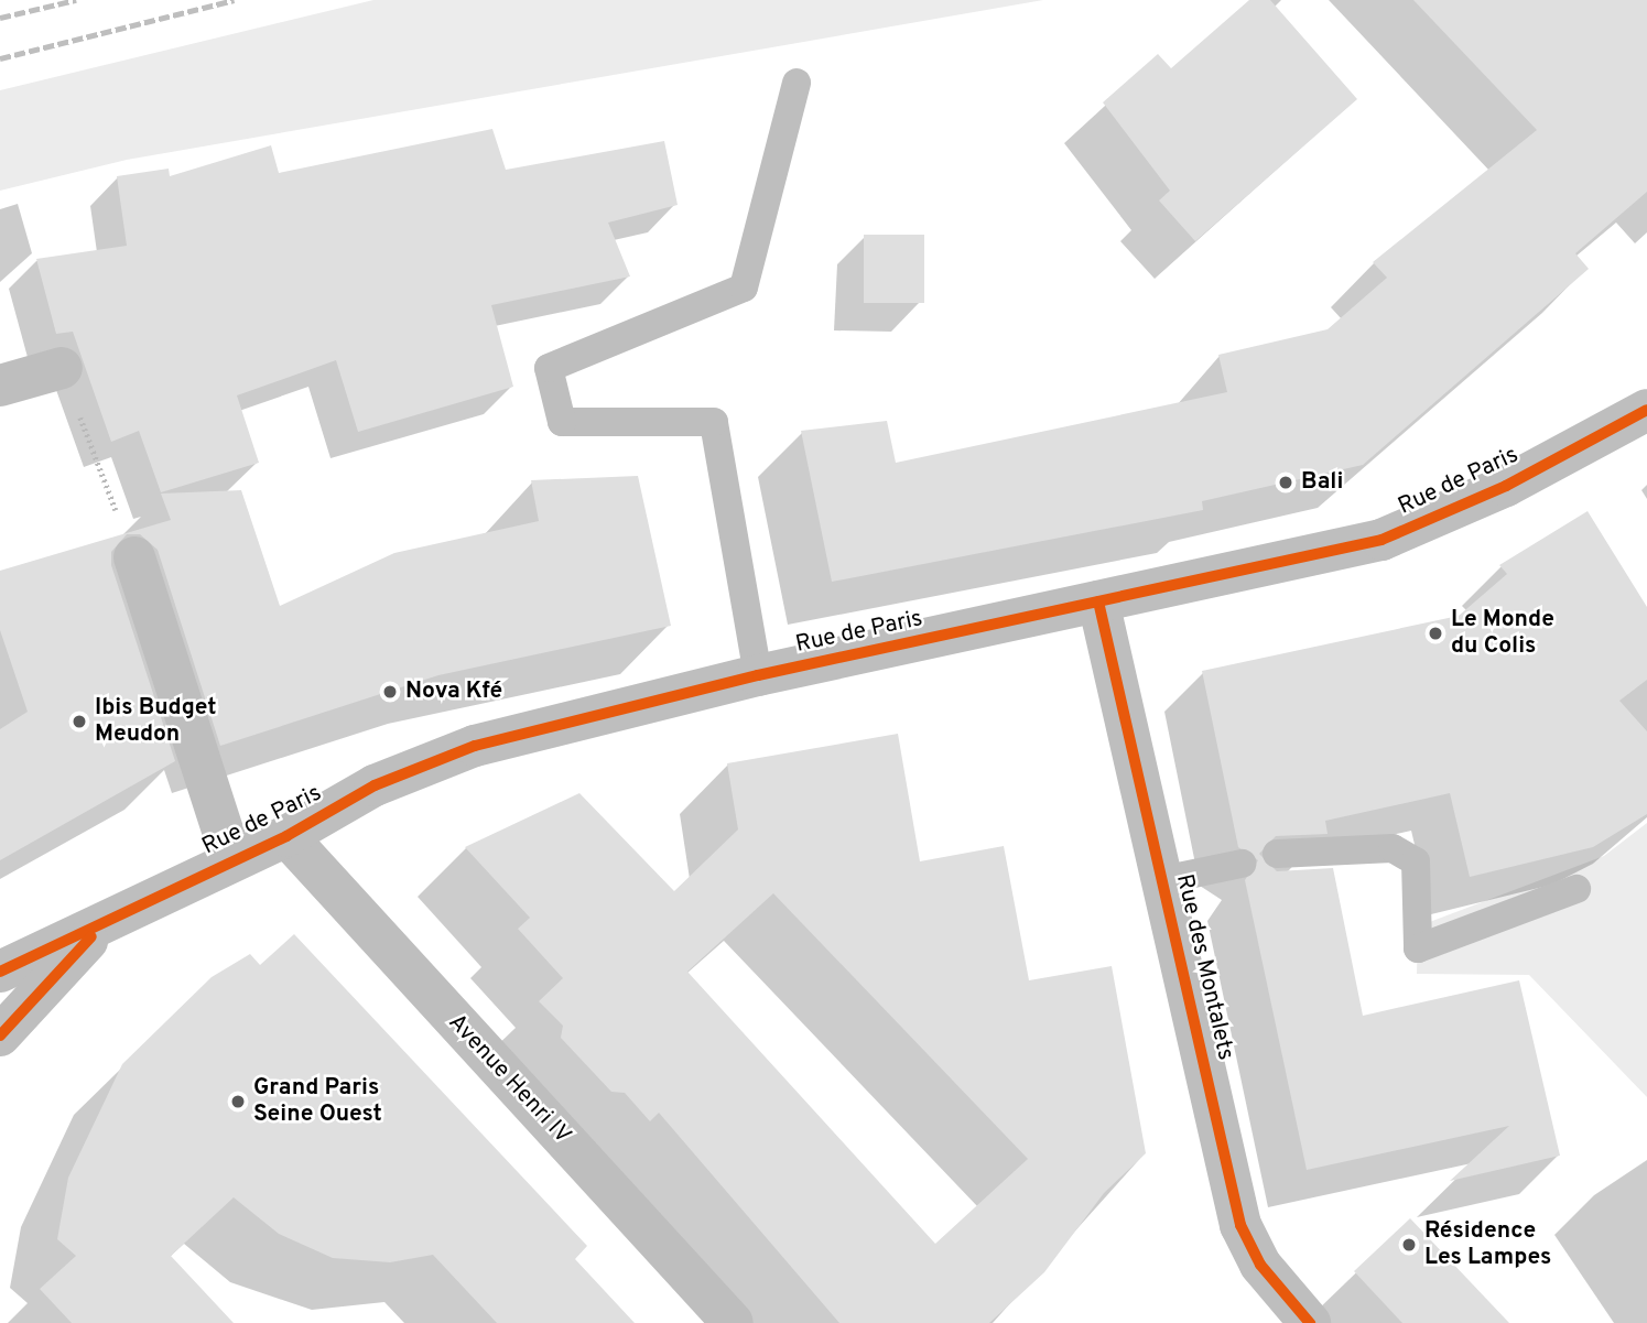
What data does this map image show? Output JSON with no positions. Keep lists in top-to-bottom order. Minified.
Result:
{"streets":{"street":["Rue de Paris","Rue des Montalets","Avenue Henri IV"]},"crossings":[["Rue de Paris","Rue des Montalets"],["Rue de Paris","Avenue Henri IV"]],"places":["Bali","Le Monde du Colis","Nova Kfé","Ibis Budget Meudon","Grand Paris Seine Ouest","Résidence Les Lampes"]}
